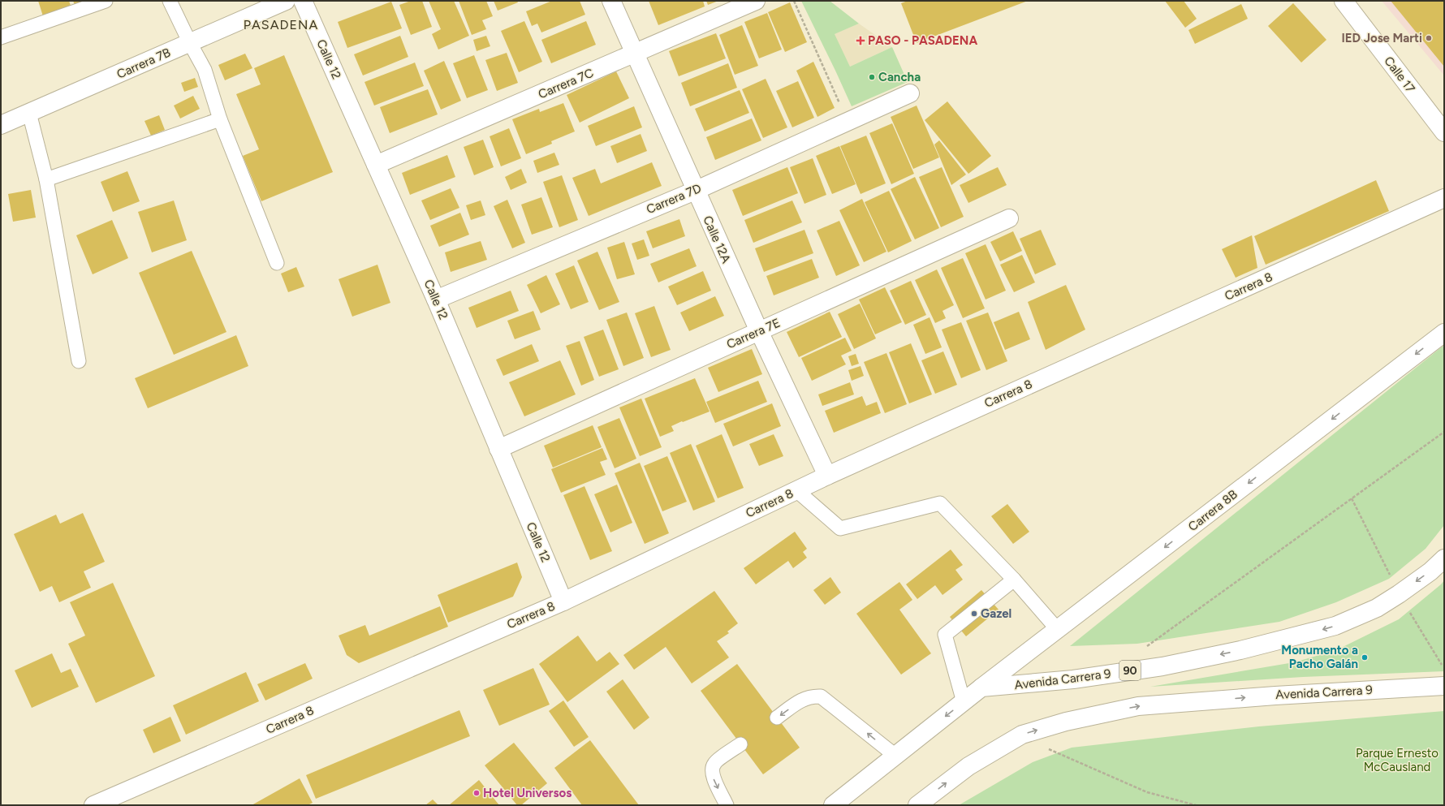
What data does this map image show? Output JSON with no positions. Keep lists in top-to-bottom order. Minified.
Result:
{"streets":{"main road":["Calle 12","Carrera 7B","Calle 17","Carrera 7C","Carrera 7D","Calle 12A","Carrera 8","Carrera 7E","Carrera 8B","90","Avenida Carrera 9"]},"crossings":[["Calle 12","Carrera 7C"],["Calle 12","Carrera 7D"],["Calle 12","Carrera 8"],["Calle 12","Carrera 7E"],["Carrera 7C","Calle 12A"],["Carrera 7D","Calle 12A"],["Calle 12A","Carrera 8"],["Calle 12A","Carrera 7E"],["Carrera 8B","Avenida Carrera 9"]],"one_way":["Carrera 8B"],"districts":["PASADENA"],"parks":["Parque Ernesto McCausland"],"places":{"other":["IED Jose Marti","Cancha","Gazel","Monumento a Pacho Galán","Hotel Universos"],"health":["PASO - PASADENA"]}}
